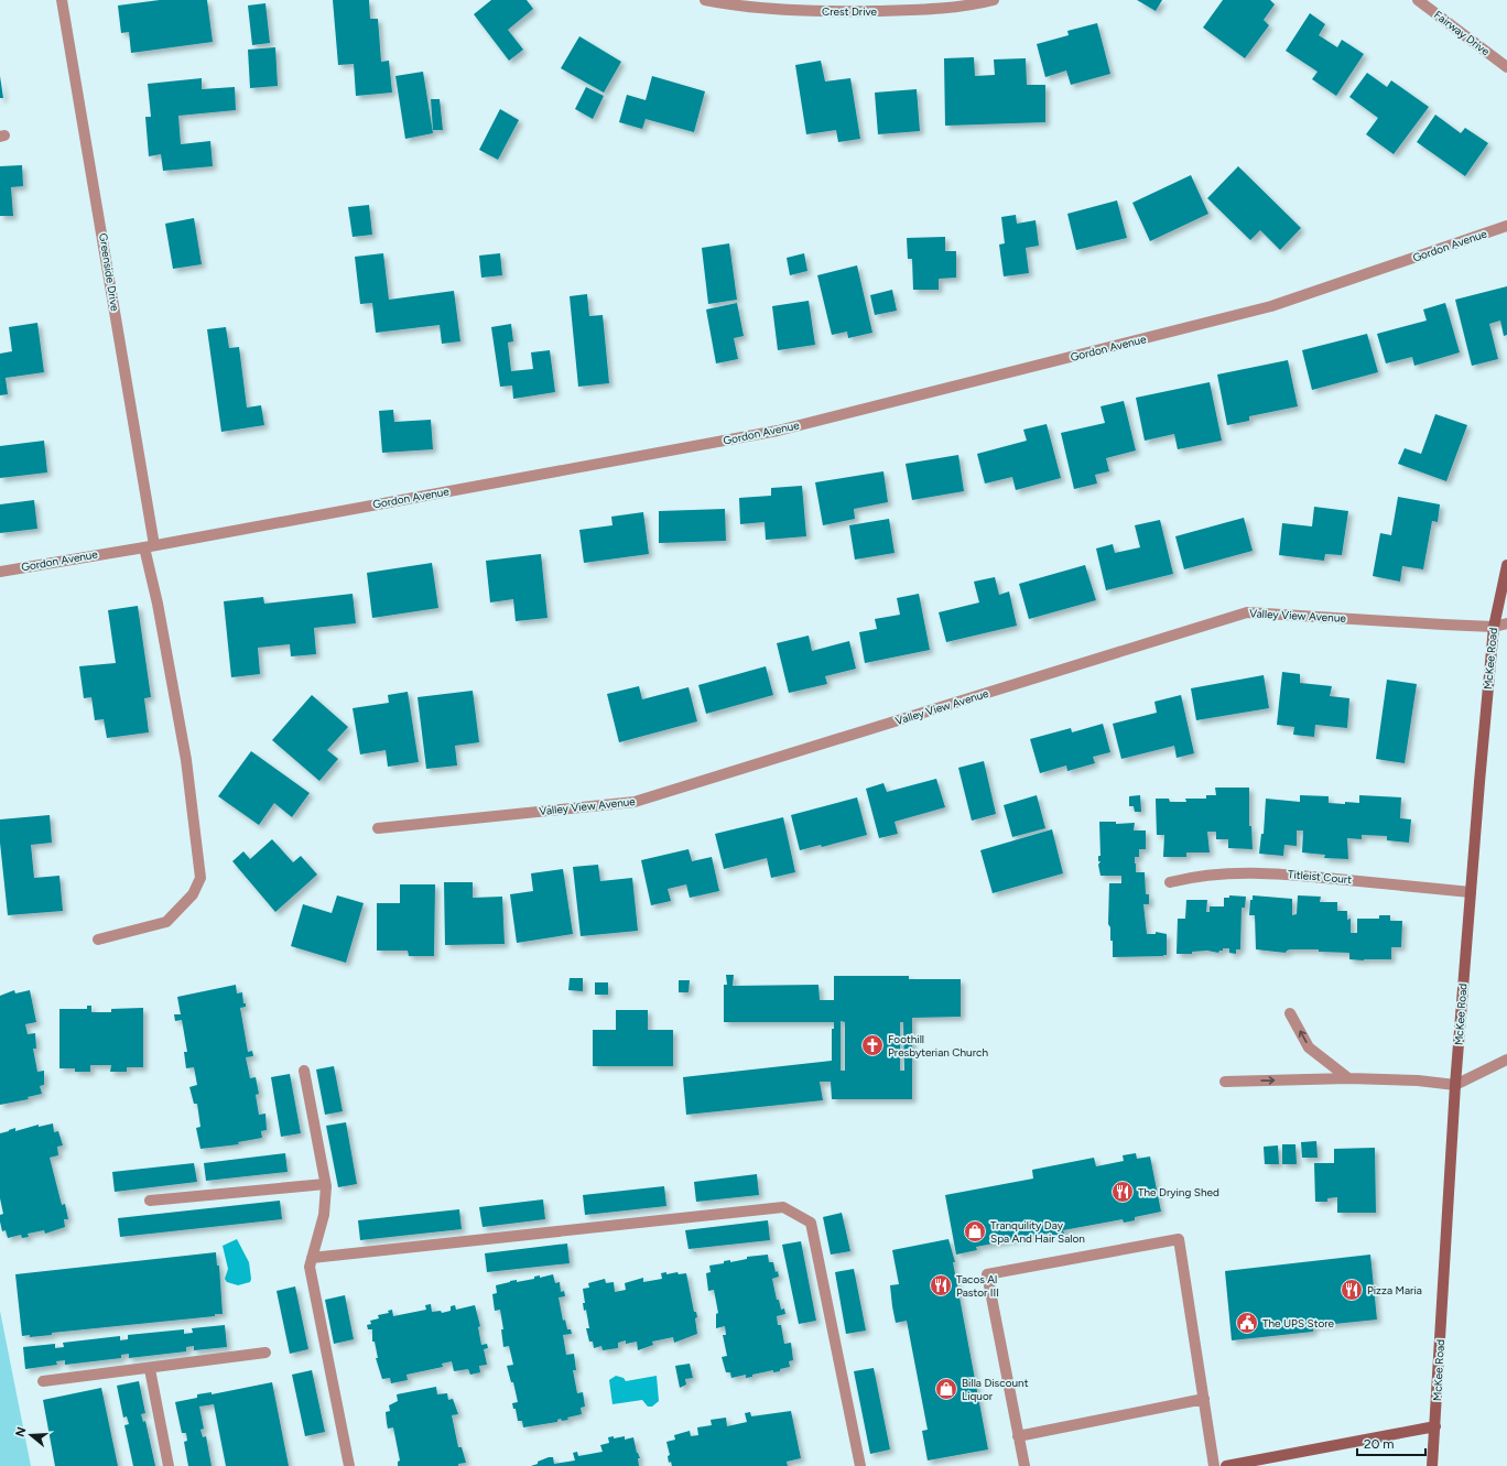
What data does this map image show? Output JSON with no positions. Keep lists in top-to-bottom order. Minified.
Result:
{"streets":{"street":["Crest Drive","Fairway Drive","Gordon Avenue","Greenside Drive","Valley View Avenue","McKee Road","Titleist Court"]},"crossings":[["Gordon Avenue","Greenside Drive"],["Valley View Avenue","McKee Road"],["McKee Road","Titleist Court"]],"places":{"church":["Foothill Presbyterian Church"],"restaurant":["The Drying Shed","Tacos Al Pastor III","Pizza Maria"],"shop":["Tranquility Day Spa And Hair Salon","Billa Discount Liquor"],"public building":["The UPS Store"]},"scale_bar":"20 m","north":"left"}
